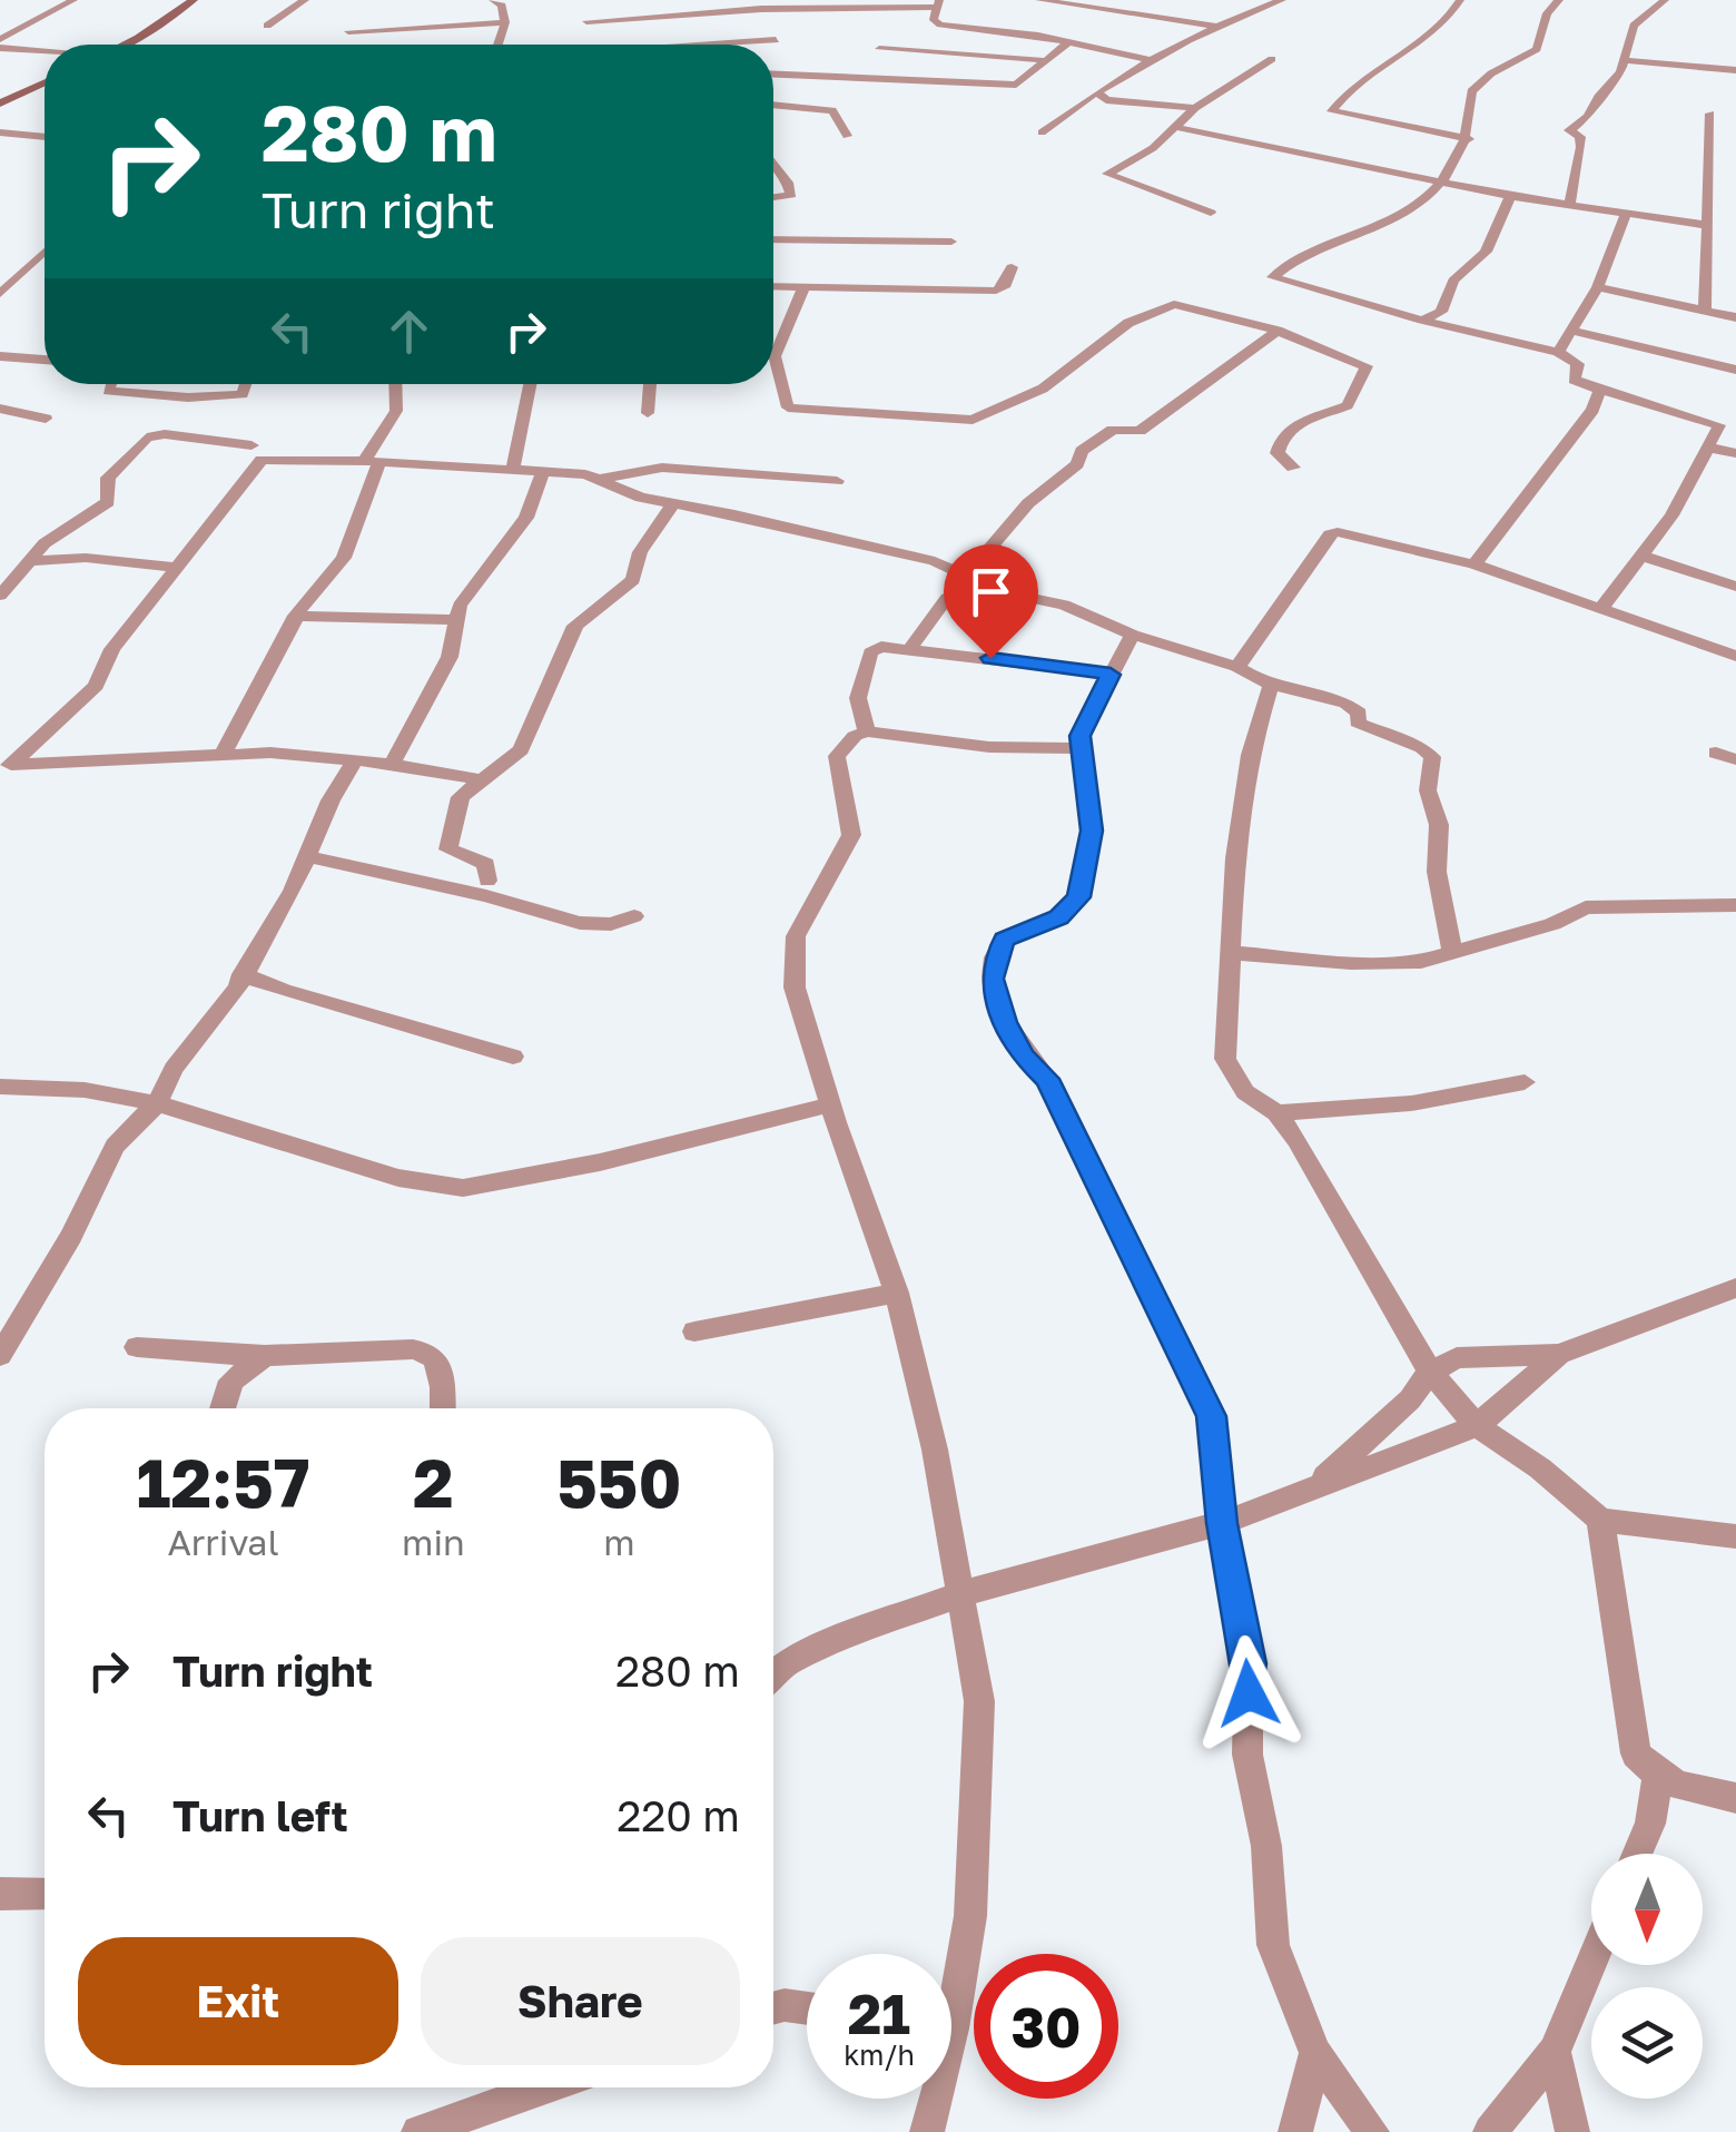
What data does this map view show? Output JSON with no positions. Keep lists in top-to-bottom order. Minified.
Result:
{"north":"bottom","page":{"turn":["280 m","Turn right"],"eta":["12:57","Arrival","2","min","550","m"],"list":[{"name":"Turn right","value":"280 m"},{"name":"Turn left","value":"220 m"}],"buttons":["Exit","Share"],"speed":"21 km/h","limit":"30"}}
